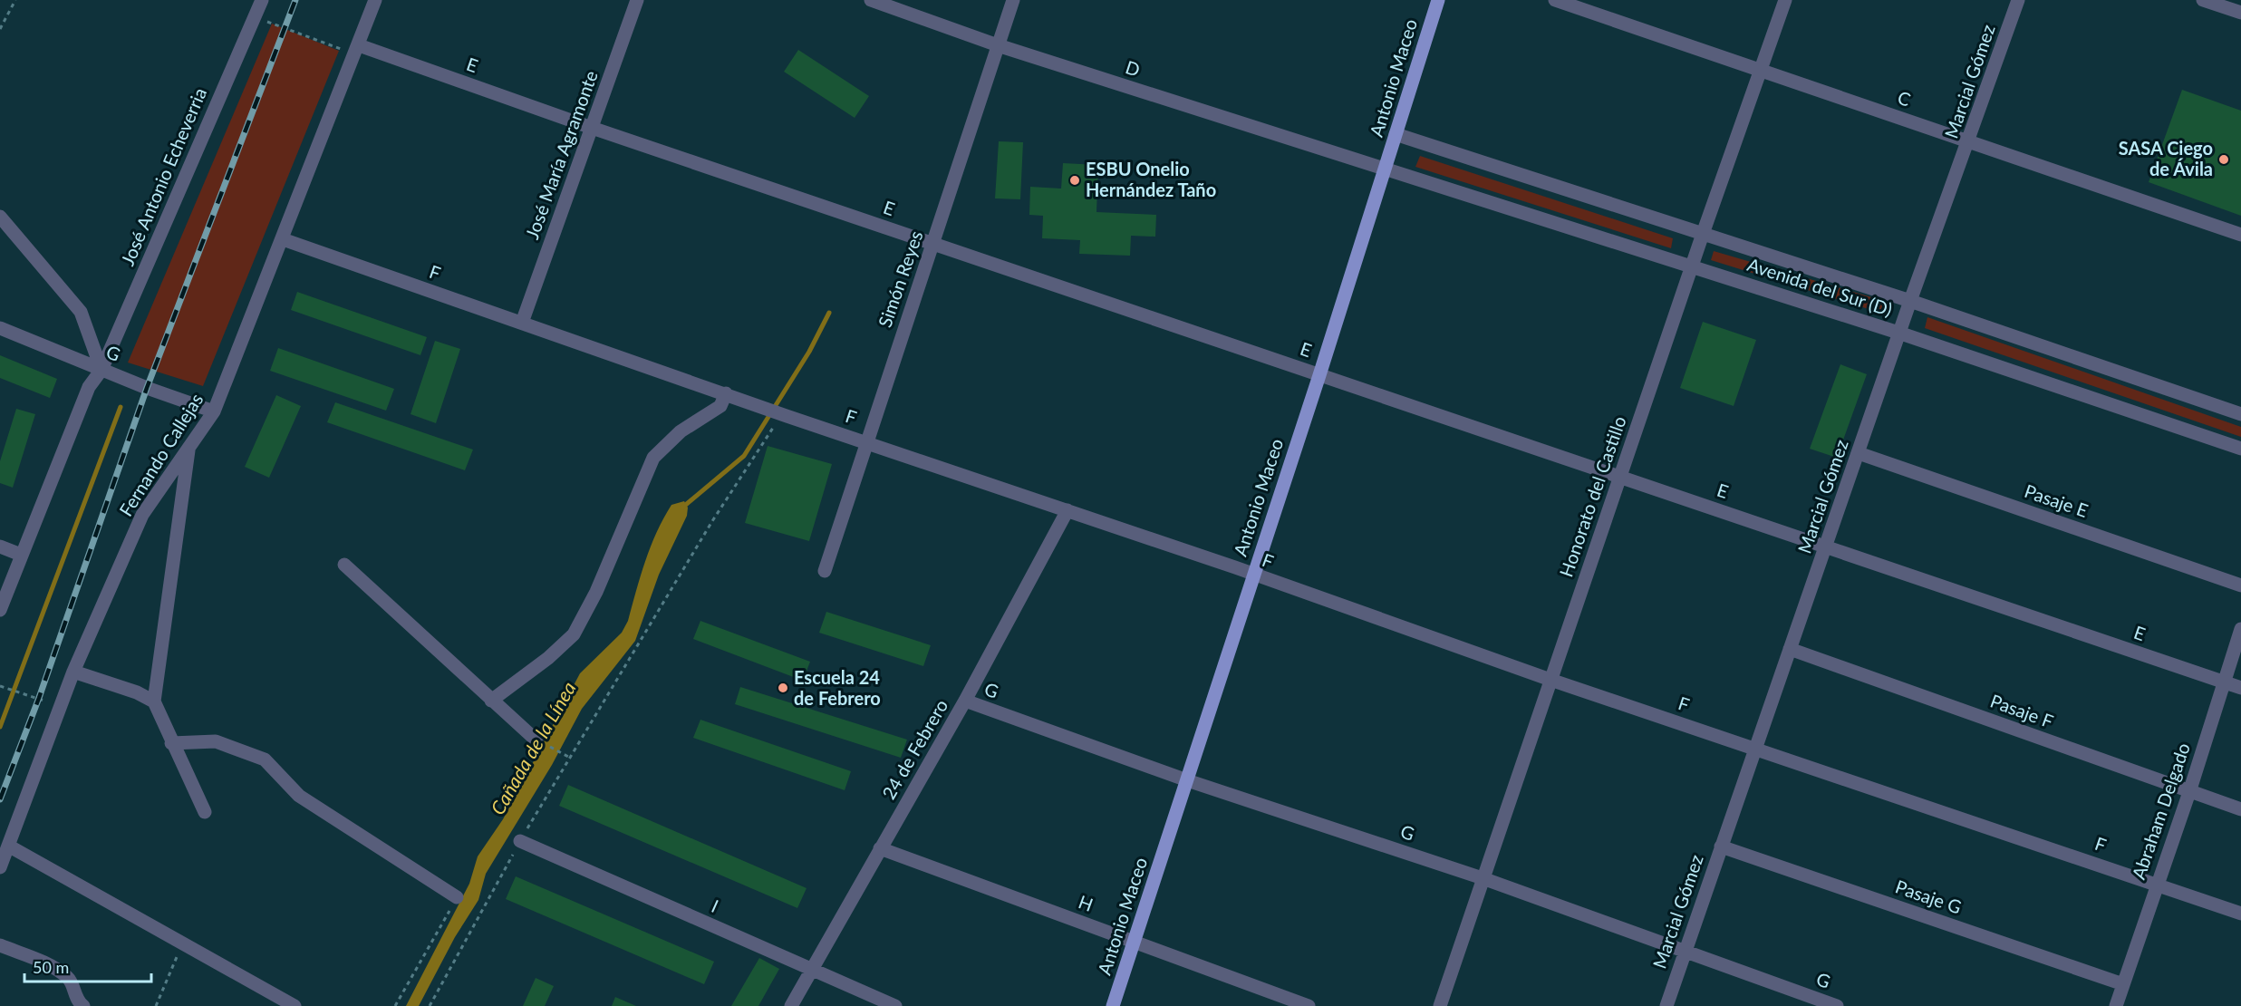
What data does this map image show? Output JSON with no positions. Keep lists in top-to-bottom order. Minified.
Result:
{"streets":{"main road":["Antonio Maceo"],"street":["E","D","Marcial Gómez","C","José María Agramonte","José Antonio Echeverria","F","Simón Reyes","Avenida del Sur (D)","G","Fernando Callejas","Honorato del Castillo","Pasaje E","Pasaje F","24 de Febrero","Abraham Delgado","Pasaje G","H","I"]},"crossings":[["E","Antonio Maceo"],["E","Marcial Gómez"],["E","José María Agramonte"],["E","Simón Reyes"],["E","Fernando Callejas"],["E","Honorato del Castillo"],["E","Abraham Delgado"],["D","Antonio Maceo"],["D","Simón Reyes"],["D","Avenida del Sur (D)"],["Antonio Maceo","F"],["Antonio Maceo","Avenida del Sur (D)"],["Antonio Maceo","G"],["Antonio Maceo","H"],["Marcial Gómez","C"],["Marcial Gómez","F"],["Marcial Gómez","Avenida del Sur (D)"],["Marcial Gómez","G"],["Marcial Gómez","Pasaje E"],["Marcial Gómez","Pasaje F"],["Marcial Gómez","Pasaje G"],["C","Honorato del Castillo"],["José María Agramonte","F"],["José Antonio Echeverria","G"],["F","Simón Reyes"],["F","Fernando Callejas"],["F","Honorato del Castillo"],["F","24 de Febrero"],["F","Abraham Delgado"],["Avenida del Sur (D)","Honorato del Castillo"],["G","Fernando Callejas"],["G","Honorato del Castillo"],["G","24 de Febrero"],["Pasaje F","Abraham Delgado"],["24 de Febrero","H"],["24 de Febrero","I"],["Abraham Delgado","Pasaje G"]],"water":["Cañada de la Línea"],"places":["SASA Ciego de Ávila","ESBU Onelio Hernández Taño","Escuela 24 de Febrero"],"scale_bar":"50 m"}
